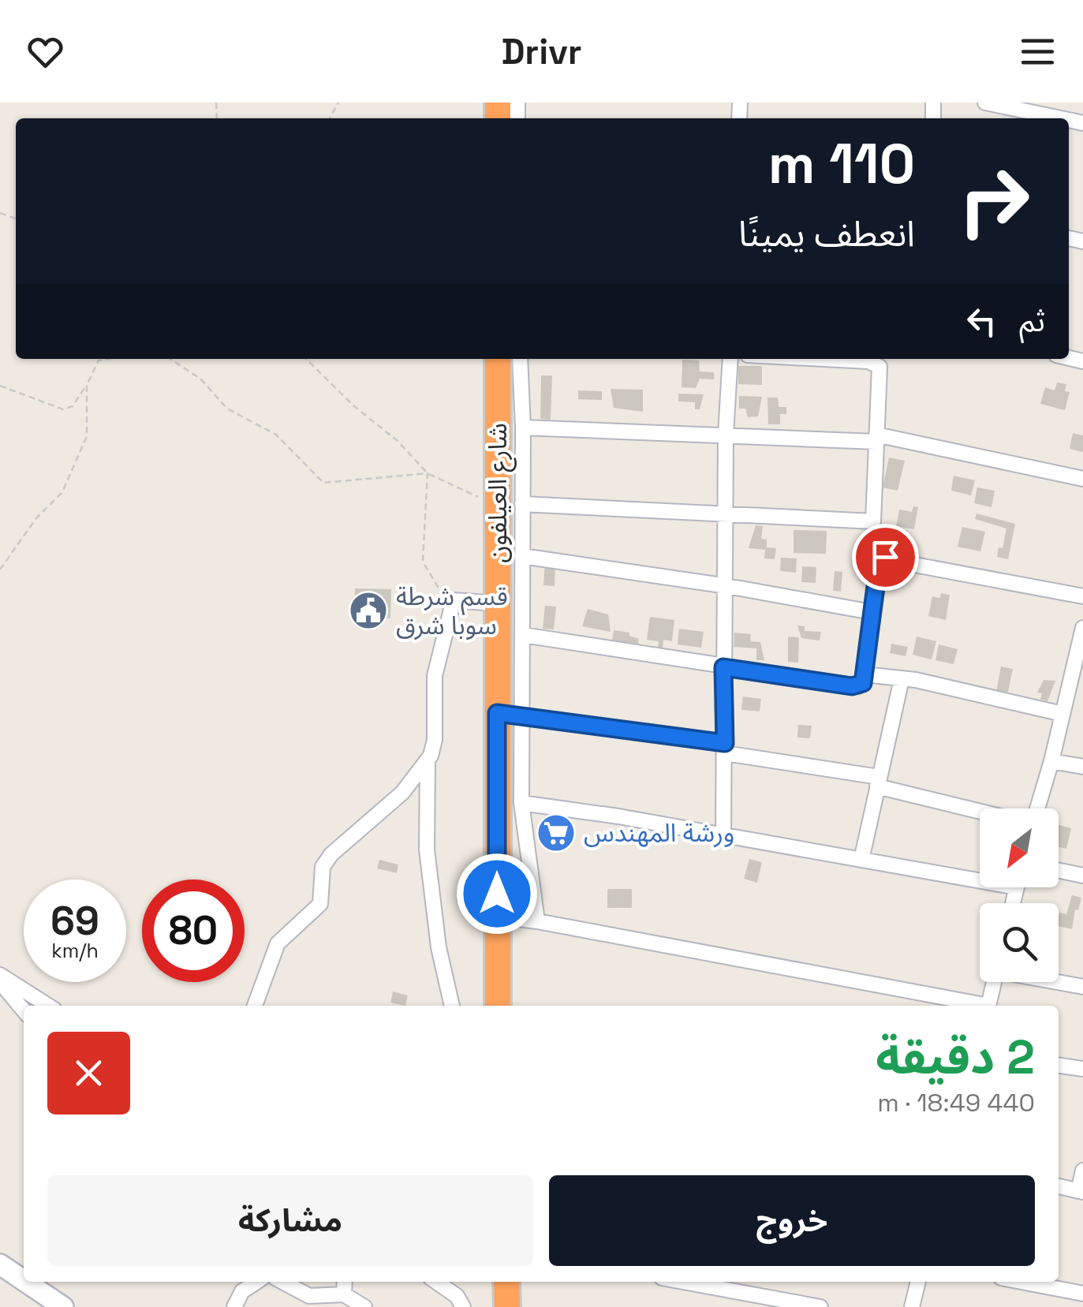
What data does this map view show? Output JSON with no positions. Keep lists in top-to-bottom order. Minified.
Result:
{"streets":{"highway":["شارع العيلفون"]},"places":{"public building":["قسم شرطة سوبا شرق"],"supermarket":["ورشة المهندس"]},"north":"bottom left","page":{"header":"Drivr","turn":["110 m","انعطف يمينًا"],"then":"ثم","speed":"69 km/h","limit":"80","heading":["2 دقيقة","440 m · 18:49"],"buttons":["خروج","مشاركة"]}}
